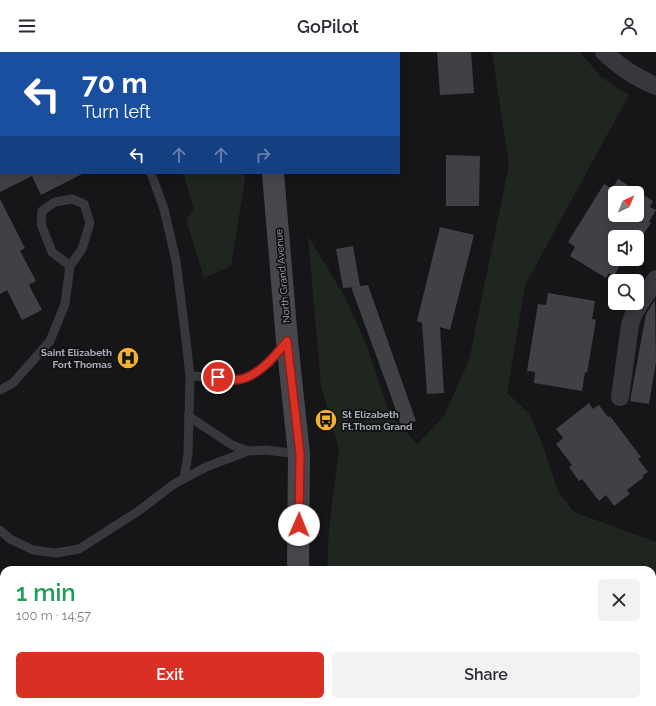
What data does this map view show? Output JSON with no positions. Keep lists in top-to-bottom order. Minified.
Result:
{"streets":{"main road":["North Grand Avenue"]},"places":{"hospital":["Saint Elizabeth Fort Thomas"],"bus stop":["St Elizabeth Ft.Thom Grand"]},"north":"top right","page":{"header":"GoPilot","turn":["70 m","Turn left"],"heading":["1 min","100 m · 14:57"],"buttons":["Exit","Share"]}}
